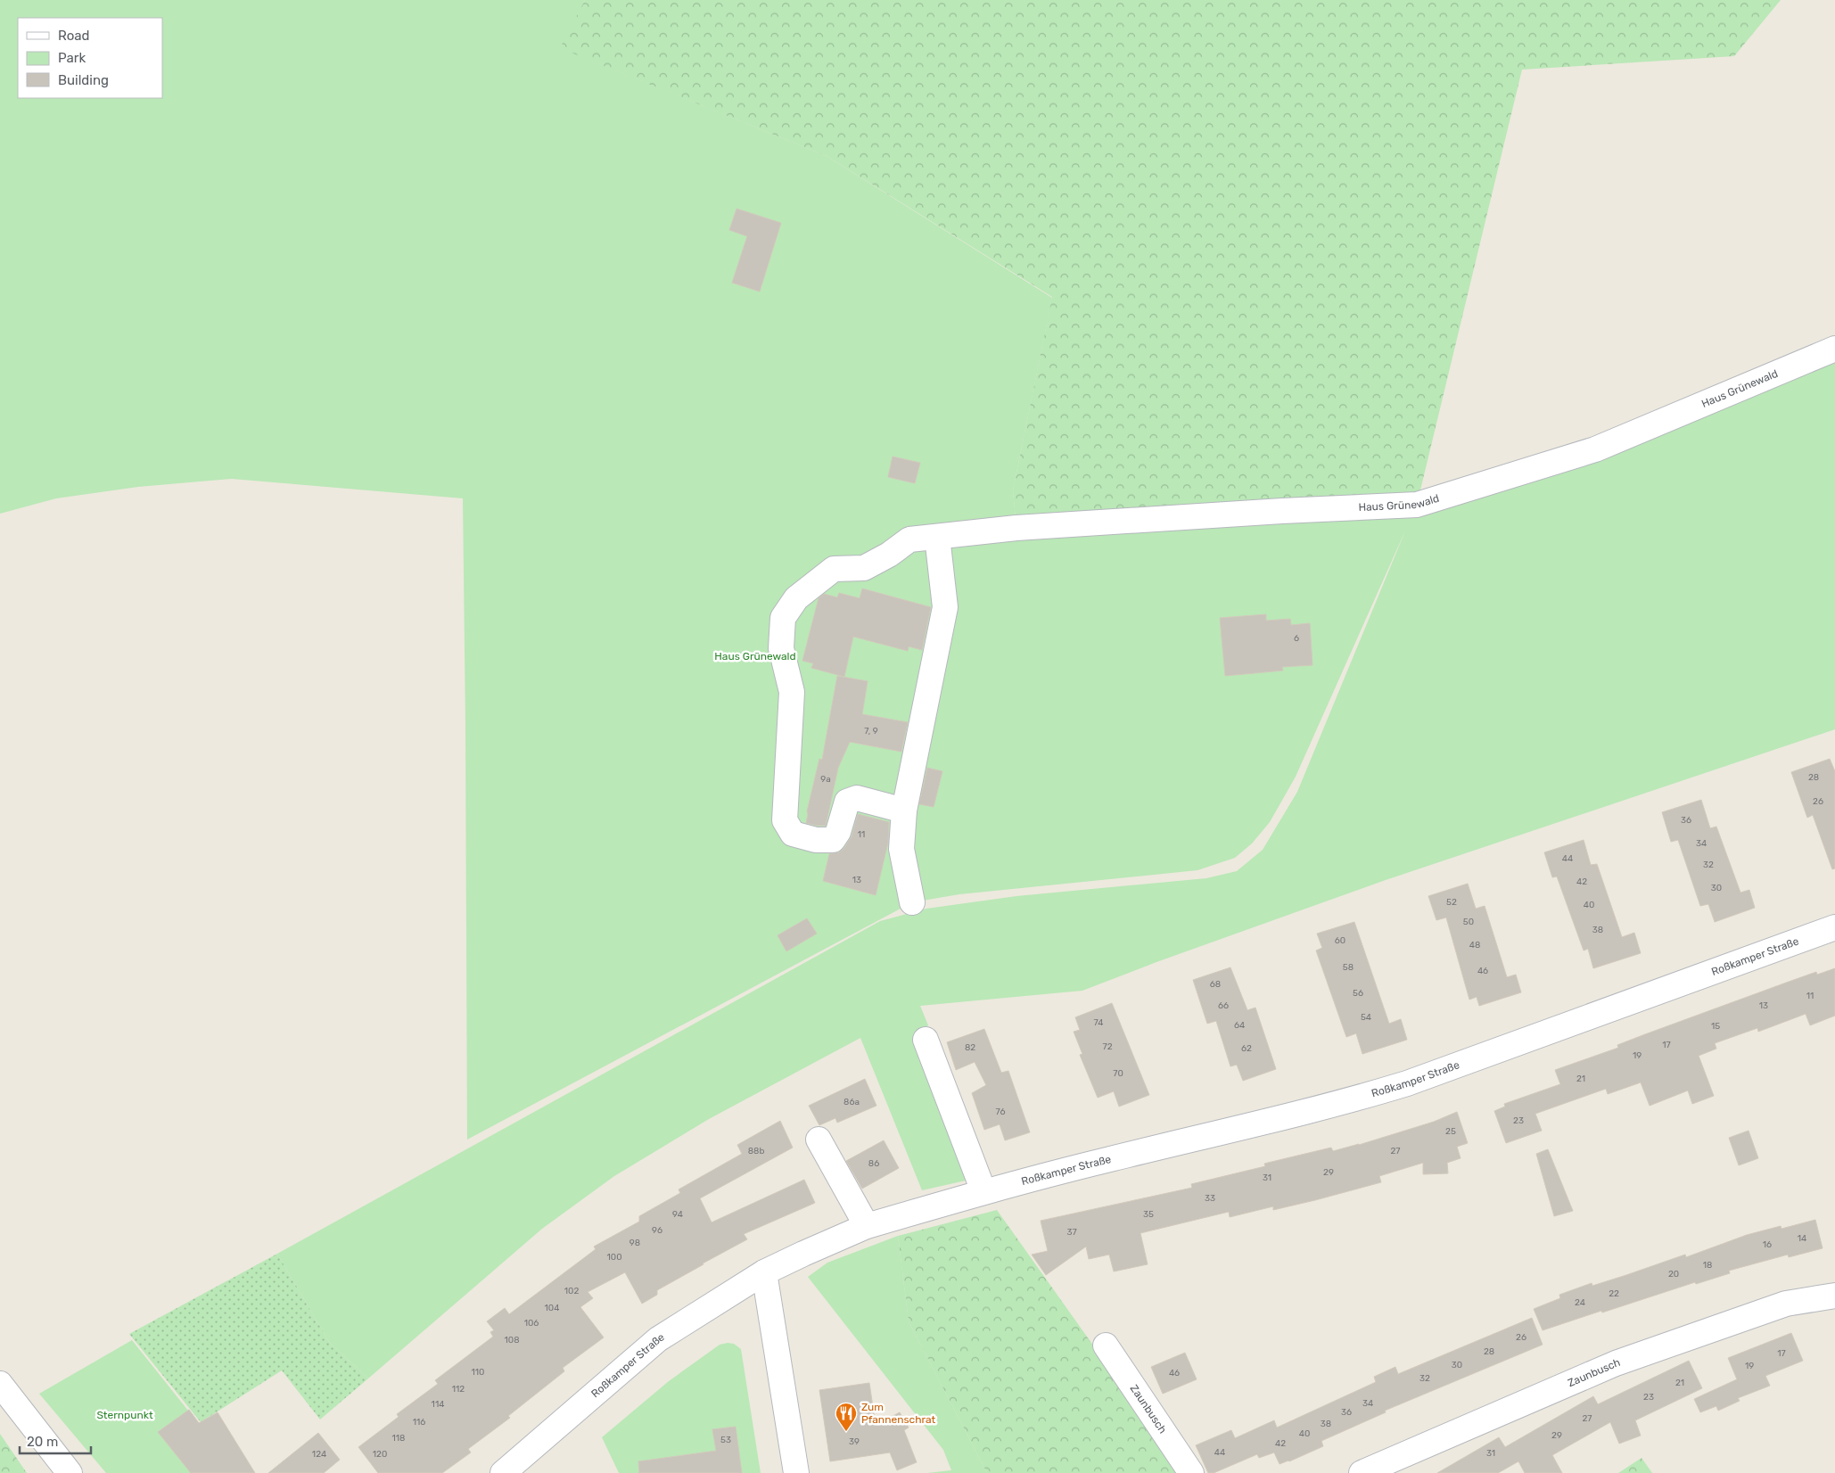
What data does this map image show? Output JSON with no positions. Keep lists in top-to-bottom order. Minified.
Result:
{"streets":{"street":["Haus Grünewald","Roßkamper Straße","Zaunbusch"]},"parks":["Haus Grünewald","Sternpunkt"],"places":{"restaurant":["Zum Pfannenschrat"]},"house_numbers":["6","7, 9","28","9a","26","36","11","34","44","32","13","42","30","52","40","50","38","60","48","58","46","68","56","11","66","13","54","74","64","15","17","72","82","62","19","70","21","86a","76","23","25","88b","27","86","29","31","33","94","35","96","37","14","98","16","100","18","20","102","22","24","104","106","26","108","28","17","30","19","110","46","32","21","112","23","34","114","36","27","116","38","40","29","118","53","39","42","44","31","124","120"],"legend":["Road","Park","Building"],"scale_bar":"20 m"}
